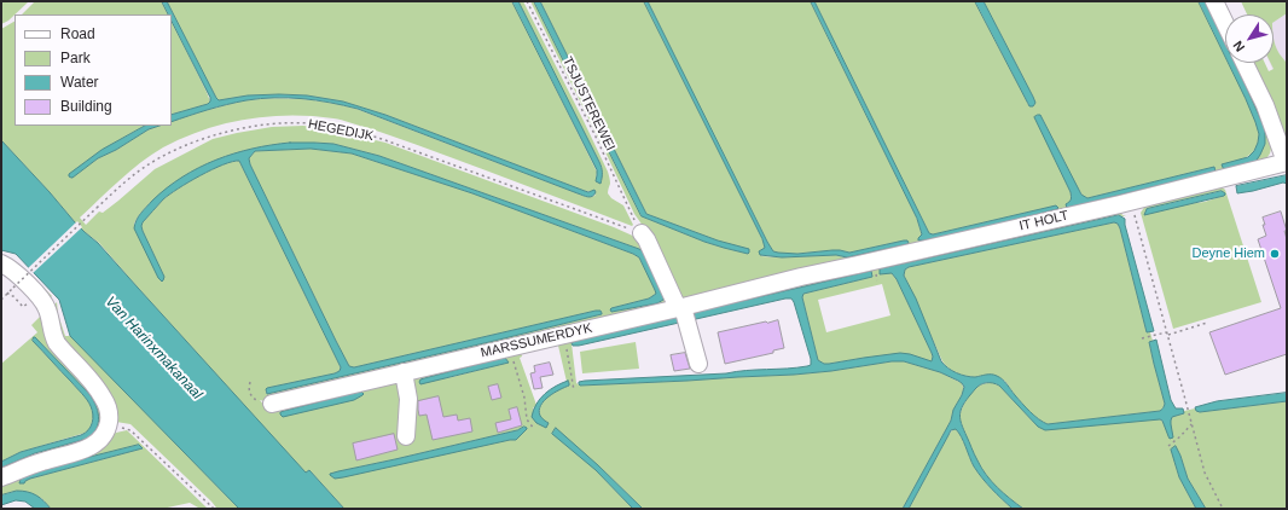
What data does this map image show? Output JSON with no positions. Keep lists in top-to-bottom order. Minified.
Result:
{"streets":{"street":["IT HOLT","MARSSUMERDYK"],"path":["TSJUSTEREWEI","HEGEDIJK"]},"crossings":[["IT HOLT","MARSSUMERDYK"]],"water":["Van Harinxmakanaal"],"places":["Deyne Hiem"],"legend":["Road","Park","Water","Building"],"north":"bottom left"}
